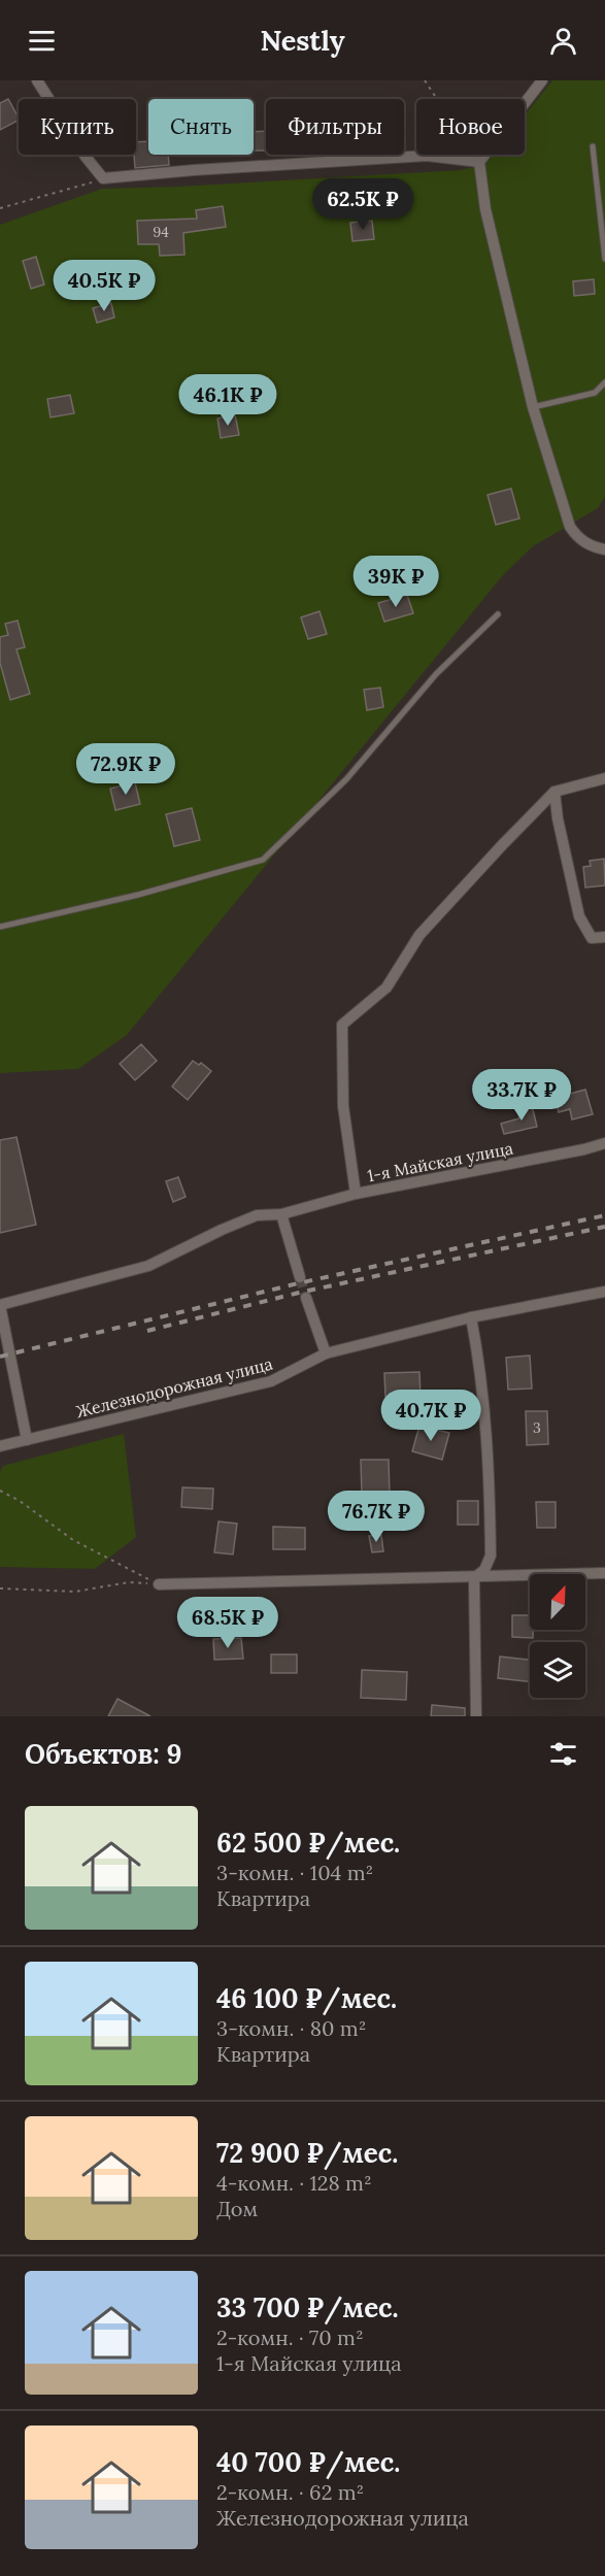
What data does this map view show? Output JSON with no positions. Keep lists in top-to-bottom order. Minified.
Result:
{"streets":{"street":["1-я Майская улица","Железнодорожная улица"]},"house_numbers":["94","3"],"north":"top right","page":{"header":"Nestly","chip":["Купить","Снять","Фильтры","Новое"],"price":["62.5K ₽","40.5K ₽","46.1K ₽","39K ₽","72.9K ₽","33.7K ₽","40.7K ₽","76.7K ₽","68.5K ₽"],"heading":"Объектов: 9","list":[{"name":"62 500 ₽/мес.","note":"3-комн. · 104 m² · Квартира"},{"name":"46 100 ₽/мес.","note":"3-комн. · 80 m² · Квартира"},{"name":"72 900 ₽/мес.","note":"4-комн. · 128 m² · Дом"},{"name":"33 700 ₽/мес.","note":"2-комн. · 70 m² · 1-я Майская улица"},{"name":"40 700 ₽/мес.","note":"2-комн. · 62 m² · Железнодорожная улица"}]}}
